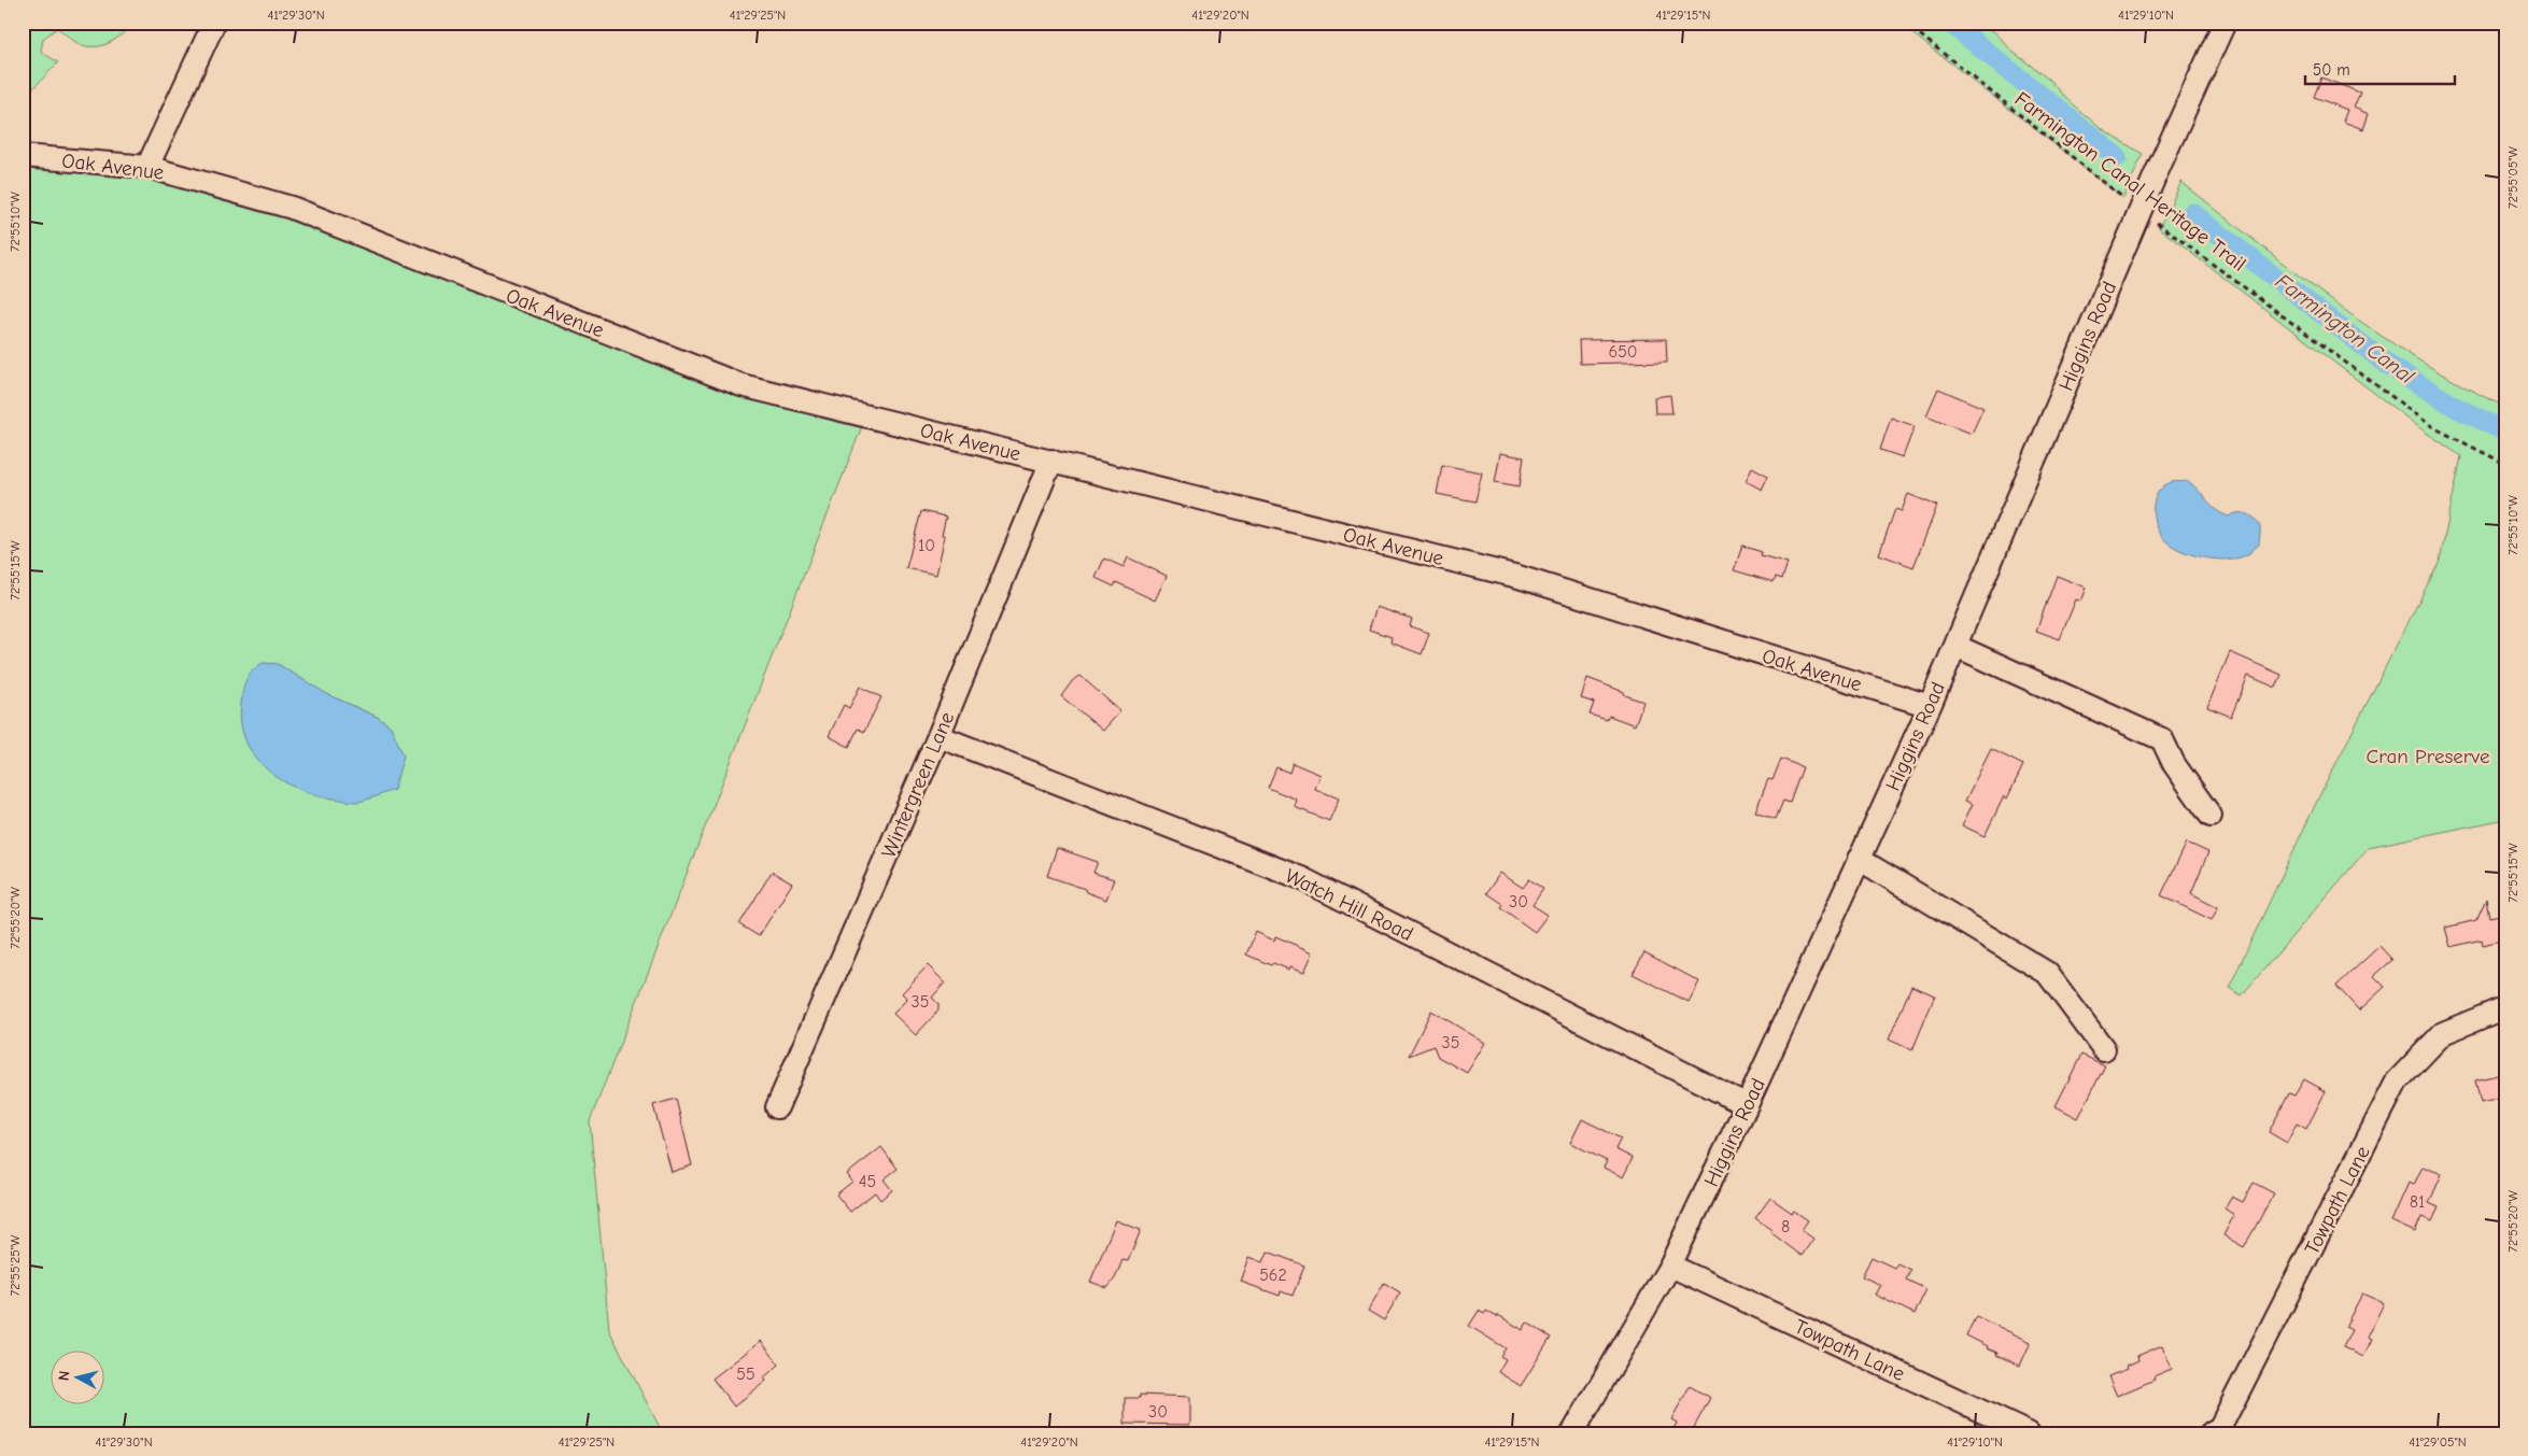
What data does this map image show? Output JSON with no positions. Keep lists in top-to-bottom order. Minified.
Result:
{"streets":{"street":["Oak Avenue","Higgins Road","Wintergreen Lane","Watch Hill Road","Towpath Lane"],"path":["Farmington Canal Heritage Trail"]},"crossings":[["Oak Avenue","Higgins Road"],["Oak Avenue","Wintergreen Lane"],["Farmington Canal Heritage Trail","Higgins Road"],["Higgins Road","Watch Hill Road"],["Higgins Road","Towpath Lane"],["Wintergreen Lane","Watch Hill Road"]],"water":["Farmington Canal"],"parks":["Cran Preserve"],"house_numbers":["650","10","30","35","35","45","81","8","562","55","30"],"scale_bar":"50 m","north":"left","coordinates":["41°29'30\"N","41°29'25\"N","41°29'20\"N","41°29'15\"N","41°29'10\"N","72°55'05\"W","72°55'10\"W","72°55'15\"W","72°55'20\"W","72°55'25\"W","41°29'05\"N"]}
